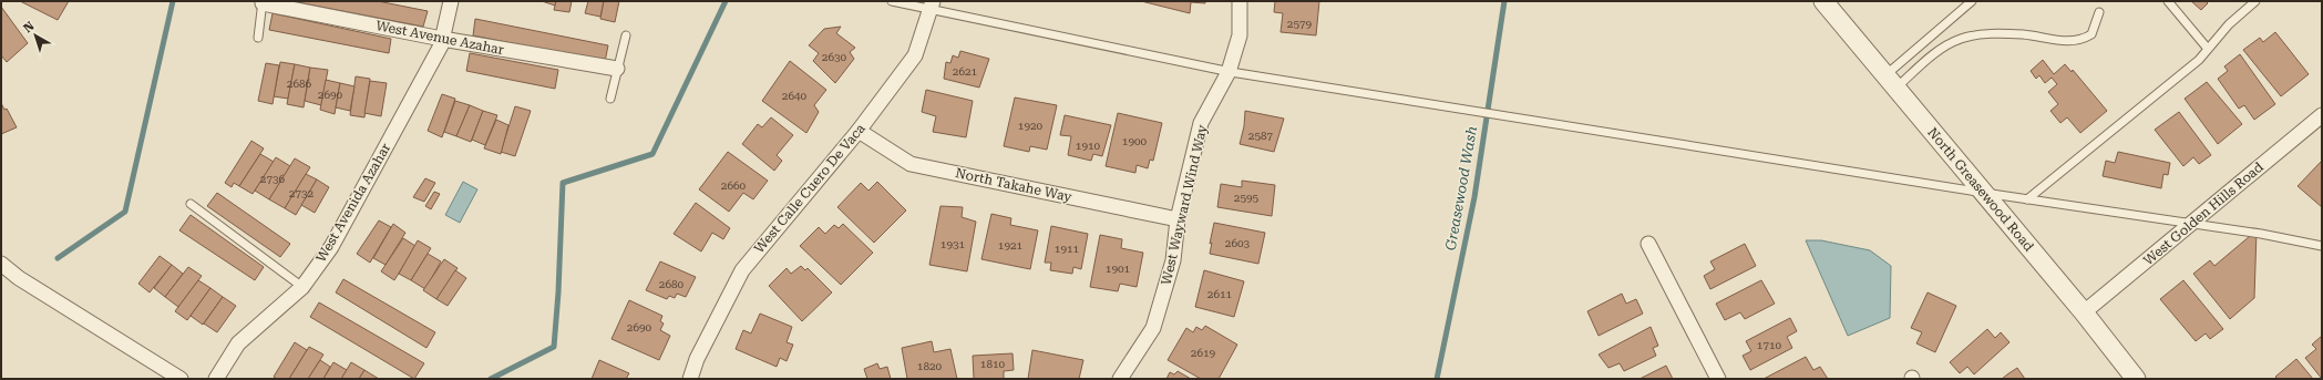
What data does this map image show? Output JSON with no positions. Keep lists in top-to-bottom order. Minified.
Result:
{"streets":{"street":["West Avenue Azahar","North Takahe Way","West Calle Cuero De Vaca","North Greasewood Road","West Avenida Azahar","West Wayward Wind Way","West Golden Hills Road"]},"crossings":[["West Avenue Azahar","West Avenida Azahar"],["North Takahe Way","West Calle Cuero De Vaca"],["North Takahe Way","West Wayward Wind Way"],["North Greasewood Road","West Golden Hills Road"]],"water":["Greasewood Wash"],"house_numbers":["2579","2630","2621","2686","2690","2640","1920","2587","1900","1910","2736","2660","2732","2595","2603","1931","1921","1911","1901","2680","2611","2690","1710","2619","1810","1820"],"north":"top left"}
